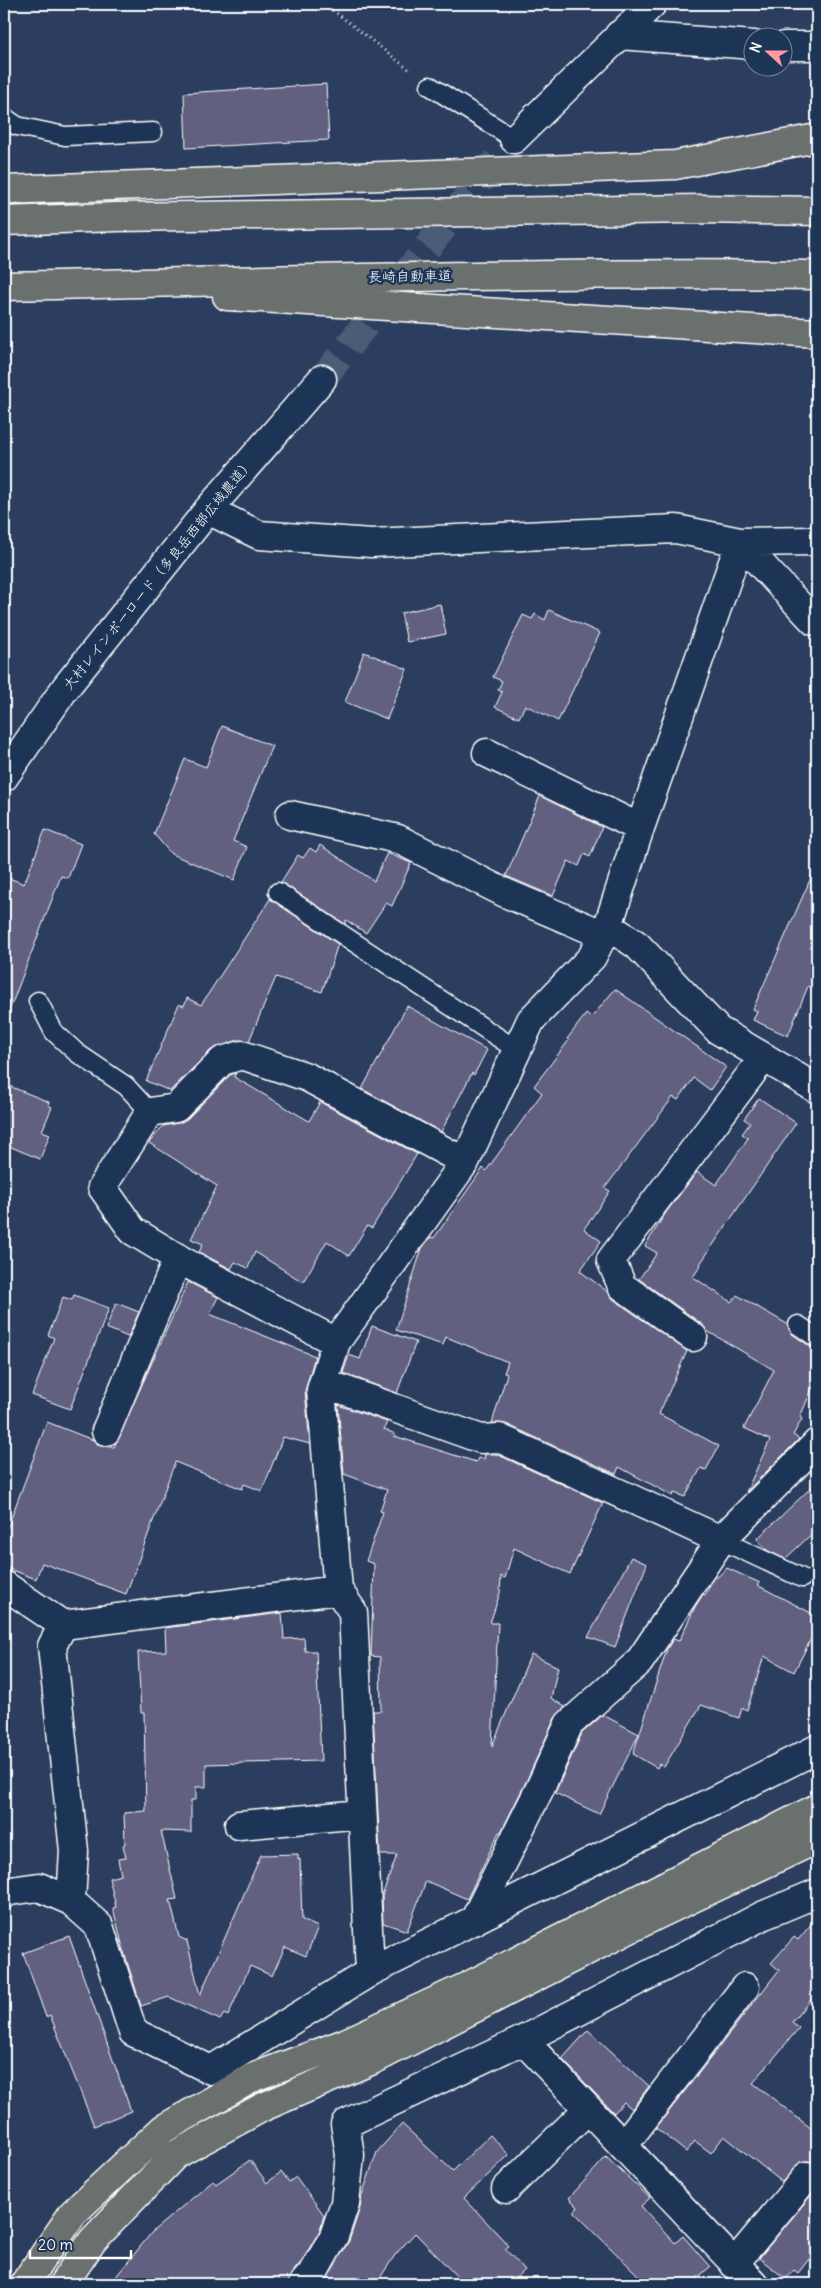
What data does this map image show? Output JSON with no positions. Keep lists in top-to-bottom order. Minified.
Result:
{"streets":{"highway":["長崎自動車道"],"street":["大村レインボーロード（多良岳西部広域農道）"]},"scale_bar":"20 m","north":"left"}
